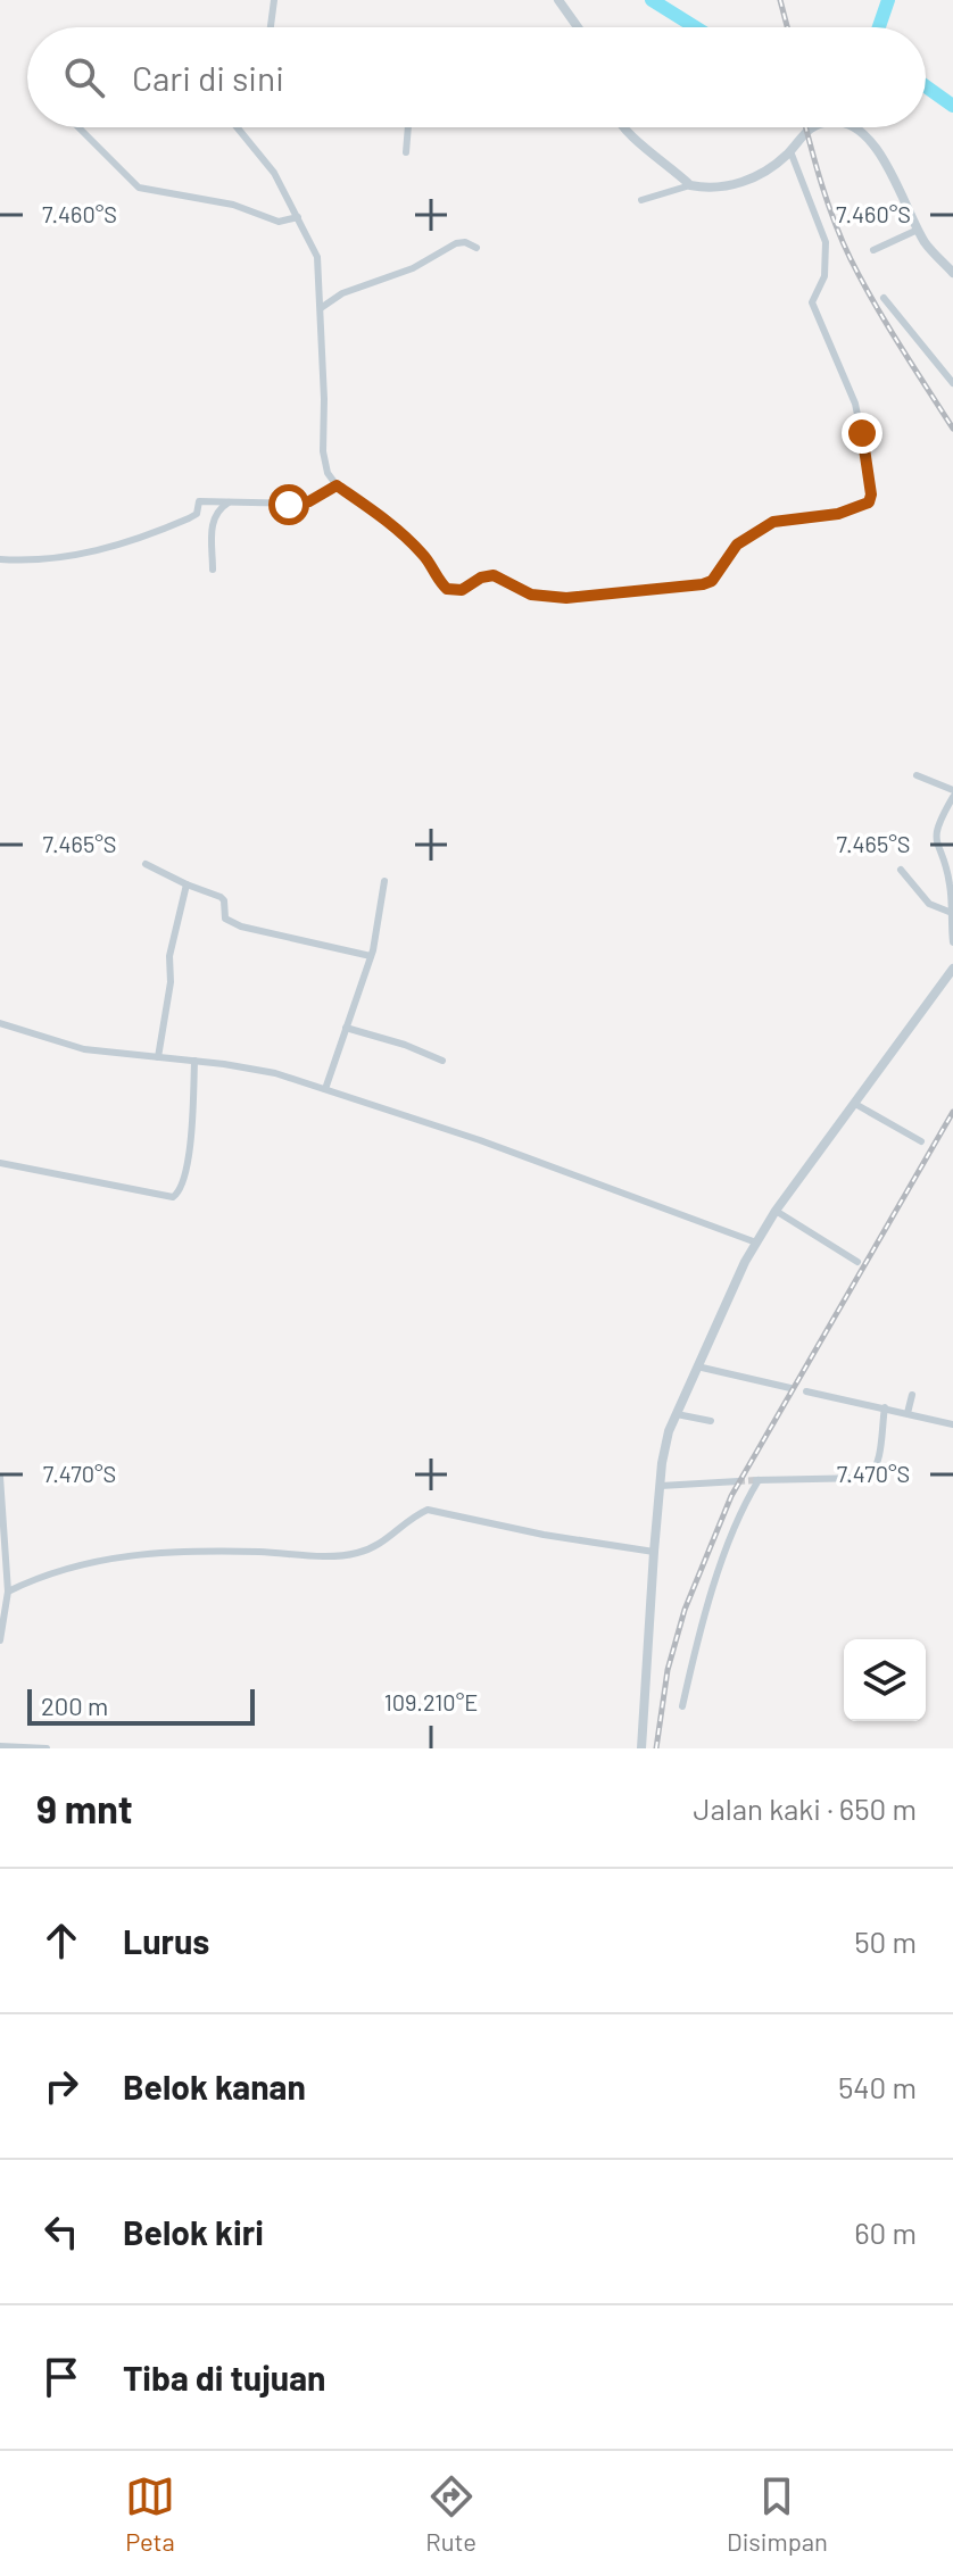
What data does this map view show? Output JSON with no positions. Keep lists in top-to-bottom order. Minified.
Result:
{"scale_bar":"200 m","page":{"search":"Cari di sini","scale":"200 m","heading":["9 mnt","Jalan kaki · 650 m"],"list":[["Lurus","50 m"],["Belok kanan","540 m"],["Belok kiri","60 m"],"Tiba di tujuan"],"nav":["Peta","Rute","Disimpan"]},"coordinates":["7.460°S","7.465°S","7.470°S","109.210°E"]}
